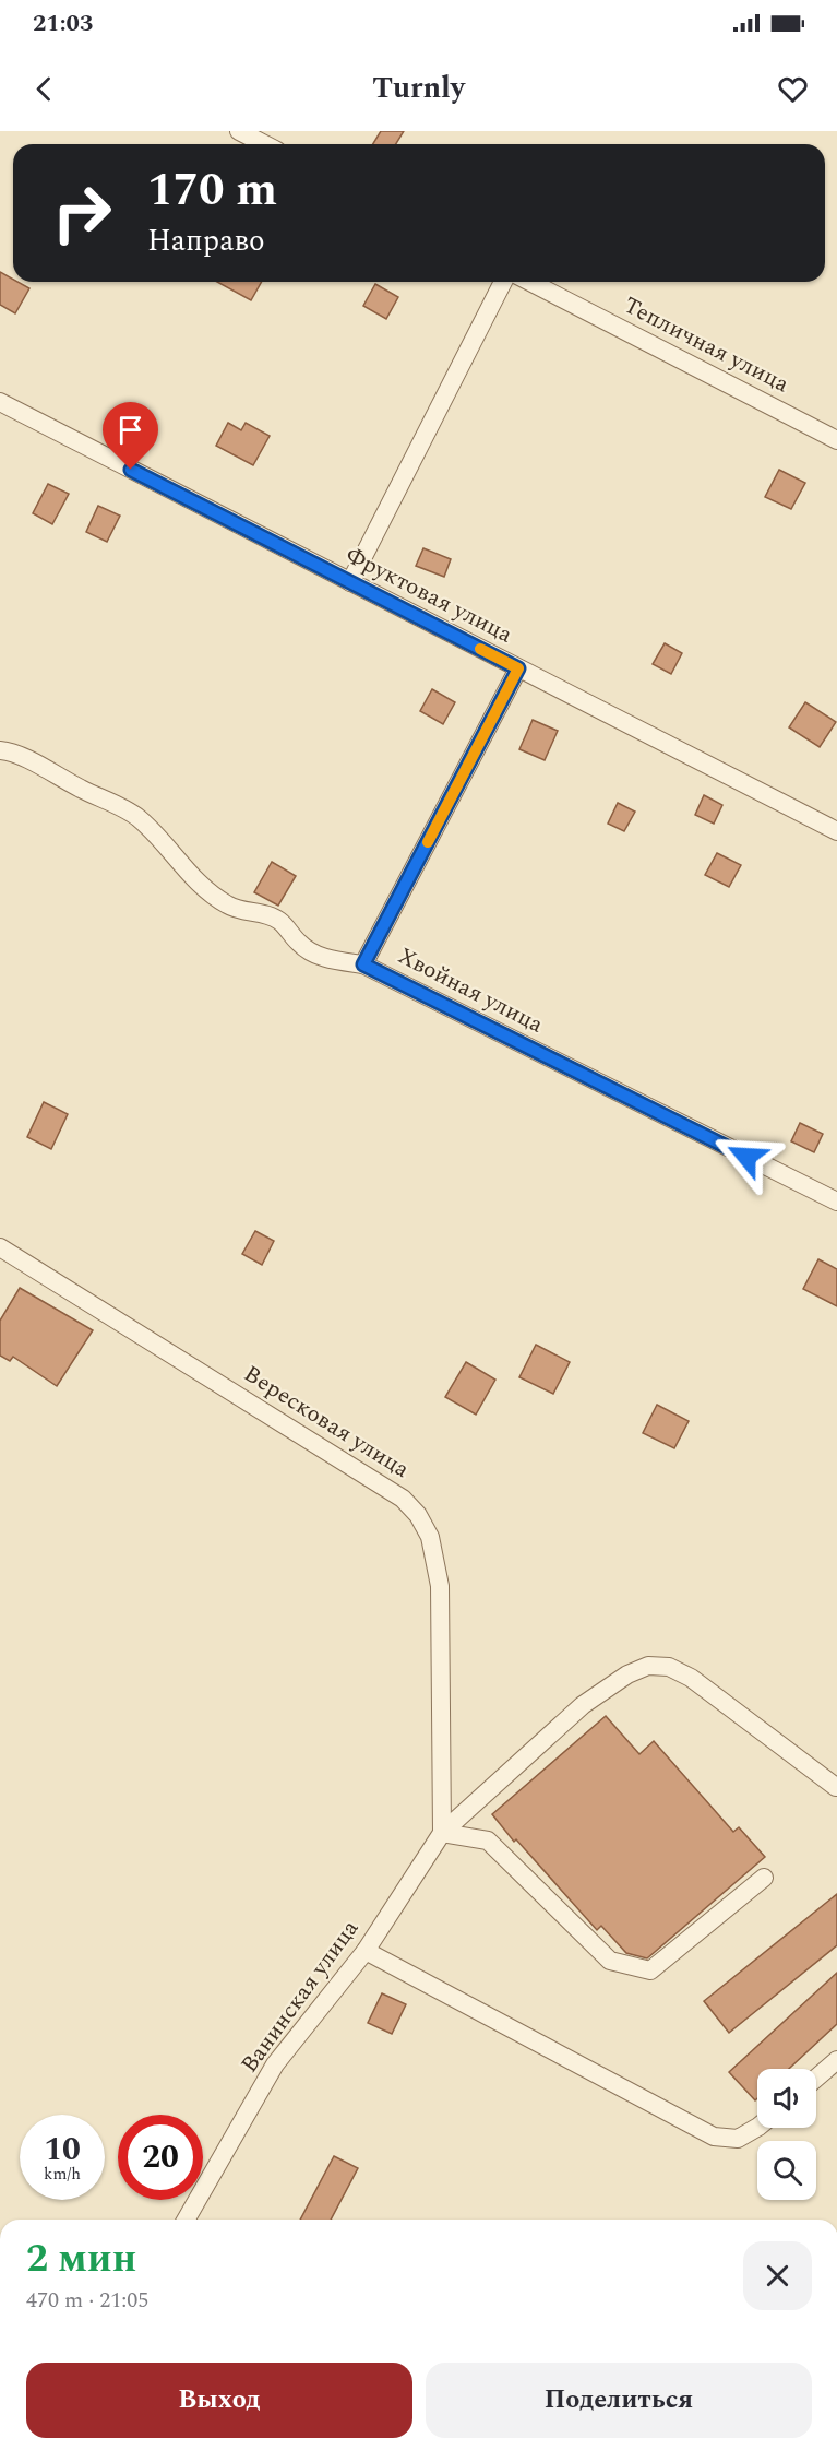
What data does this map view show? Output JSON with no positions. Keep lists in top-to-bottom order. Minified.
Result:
{"streets":{"street":["Тепличная улица","Фруктовая улица","Хвойная улица","Вересковая улица","Ванинская улица"]},"crossings":[["Вересковая улица","Ванинская улица"]],"page":{"status":"21:03","header":"Turnly","turn":["170 m","Направо"],"speed":"10 km/h","limit":"20","heading":["2 мин","470 m · 21:05"],"buttons":["Выход","Поделиться"]}}
